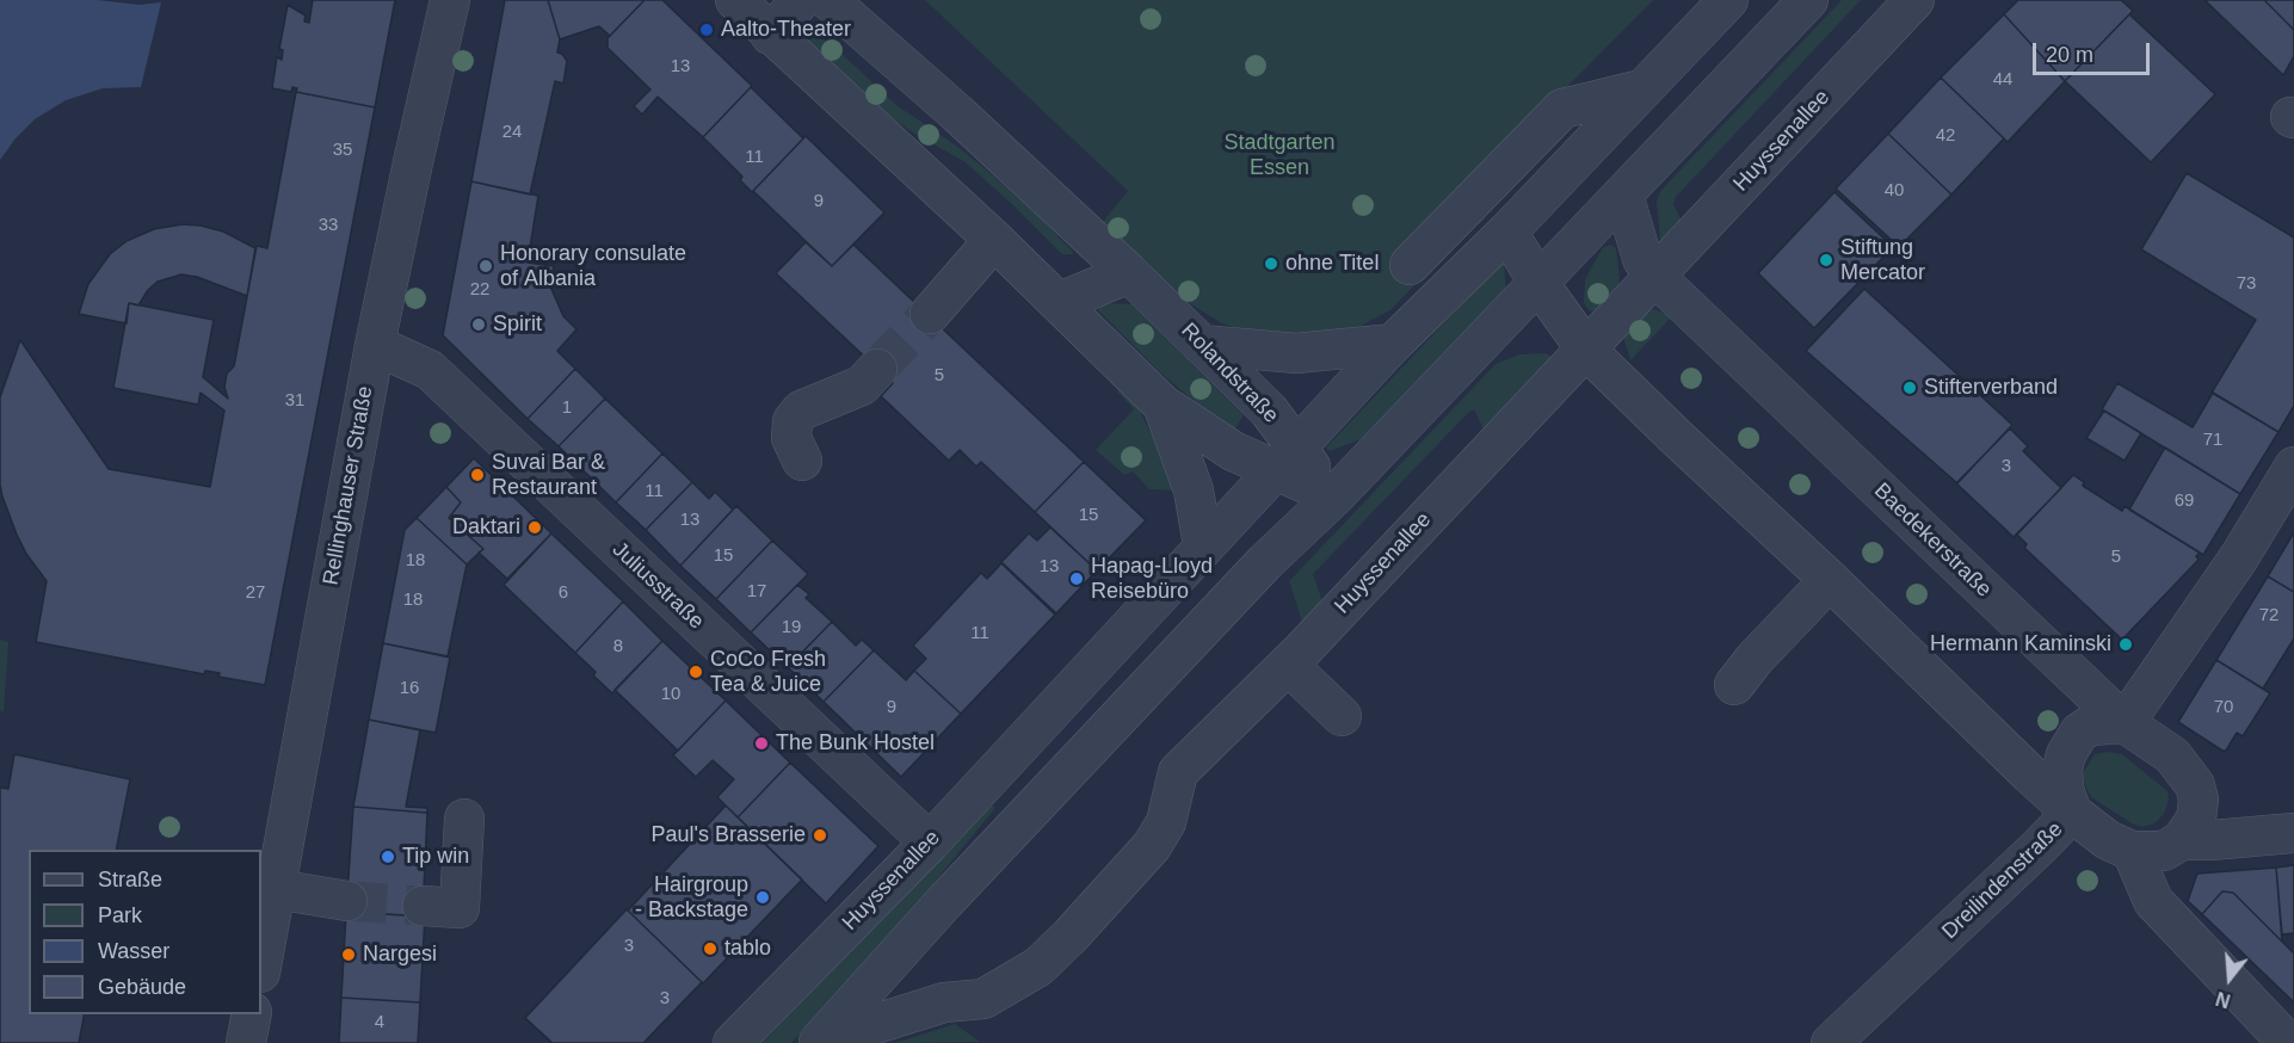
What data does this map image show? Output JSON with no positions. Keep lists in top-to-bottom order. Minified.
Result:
{"streets":{"street":["Huyssenallee","Rolandstraße","Rellinghauser Straße","Baedekerstraße","Juliusstraße","Dreilindenstraße"]},"crossings":[["Huyssenallee","Rolandstraße"],["Huyssenallee","Baedekerstraße"],["Huyssenallee","Juliusstraße"],["Rellinghauser Straße","Juliusstraße"],["Baedekerstraße","Dreilindenstraße"]],"parks":["Stadtgarten Essen"],"places":["Aalto-Theater","Stiftung Mercator","ohne Titel","Honorary consulate of Albania","Spirit","Stifterverband","Suvai Bar & Restaurant","Daktari","Hapag-Lloyd Reisebüro","Hermann Kaminski","CoCo Fresh Tea & Juice","The Bunk Hostel","Paul's Brasserie","Tip win","Hairgroup - Backstage","tablo","Nargesi"],"house_numbers":["13","44","24","42","35","11","40","9","33","73","22","5","31","1","71","3","11","69","15","13","15","5","18","13","17","27","6","18","72","19","11","8","16","10","9","70","3","3","4"],"legend":["Straße","Park","Wasser","Gebäude"],"scale_bar":"20 m","north":"bottom"}
